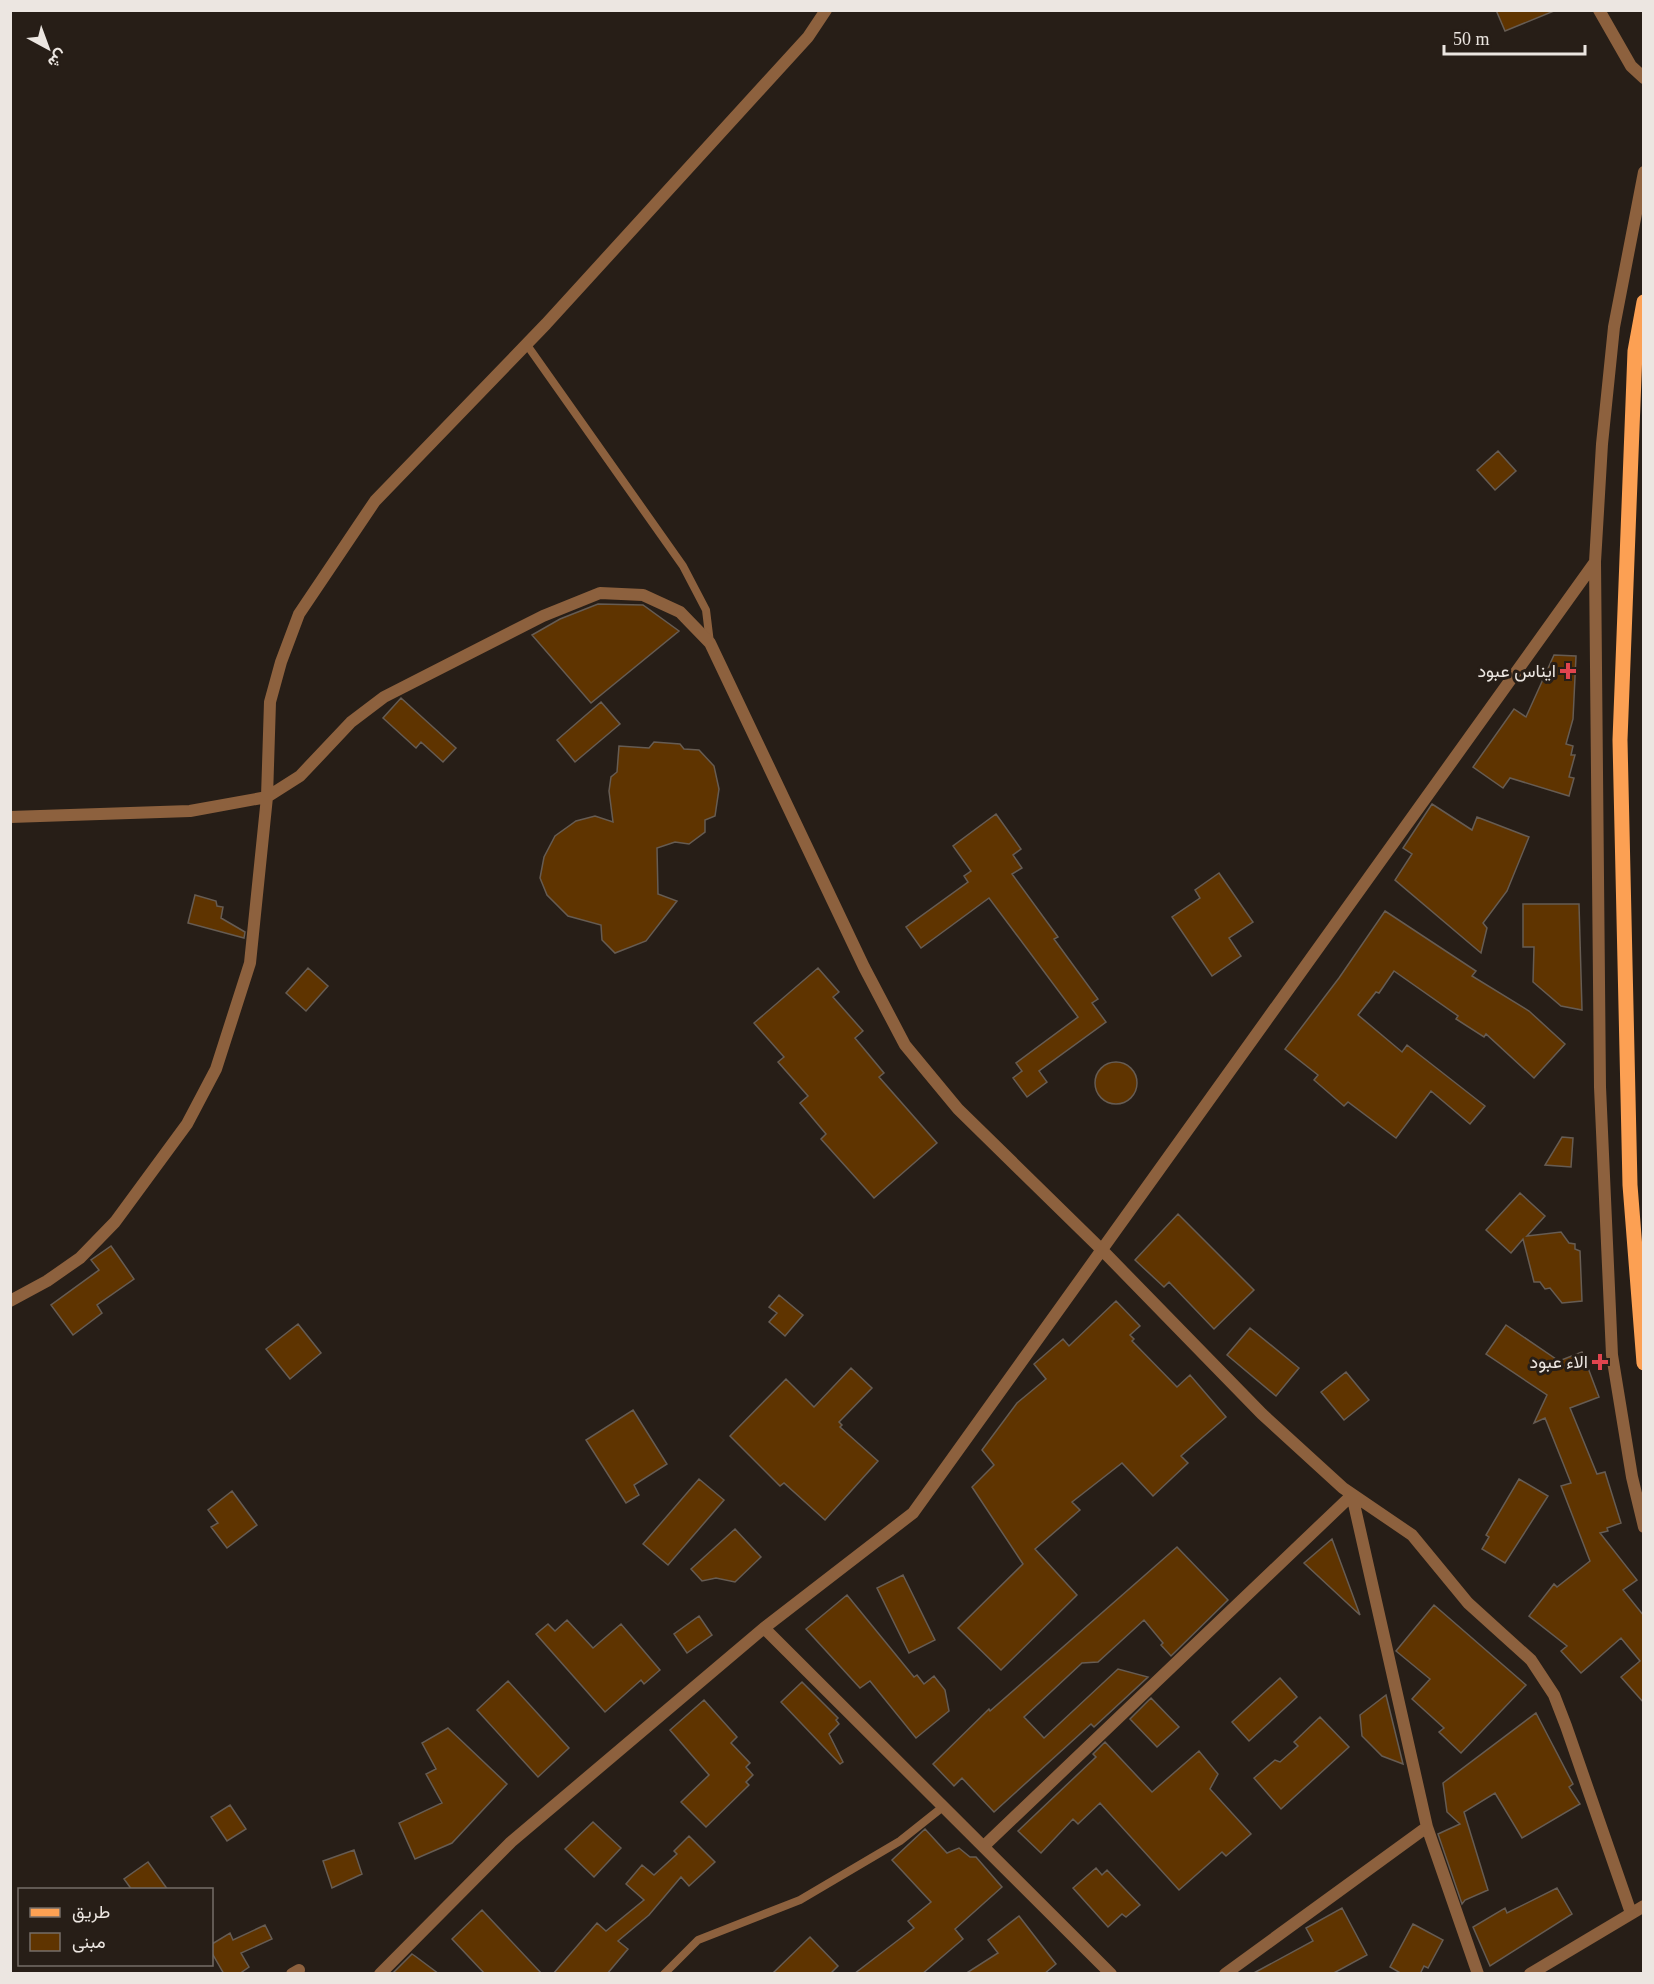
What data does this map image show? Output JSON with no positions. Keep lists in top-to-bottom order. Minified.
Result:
{"places":{"health":["ايناس عبود","الاء عبود"]},"legend":["طريق","مبنى"],"scale_bar":"50 m","north":"bottom right"}
